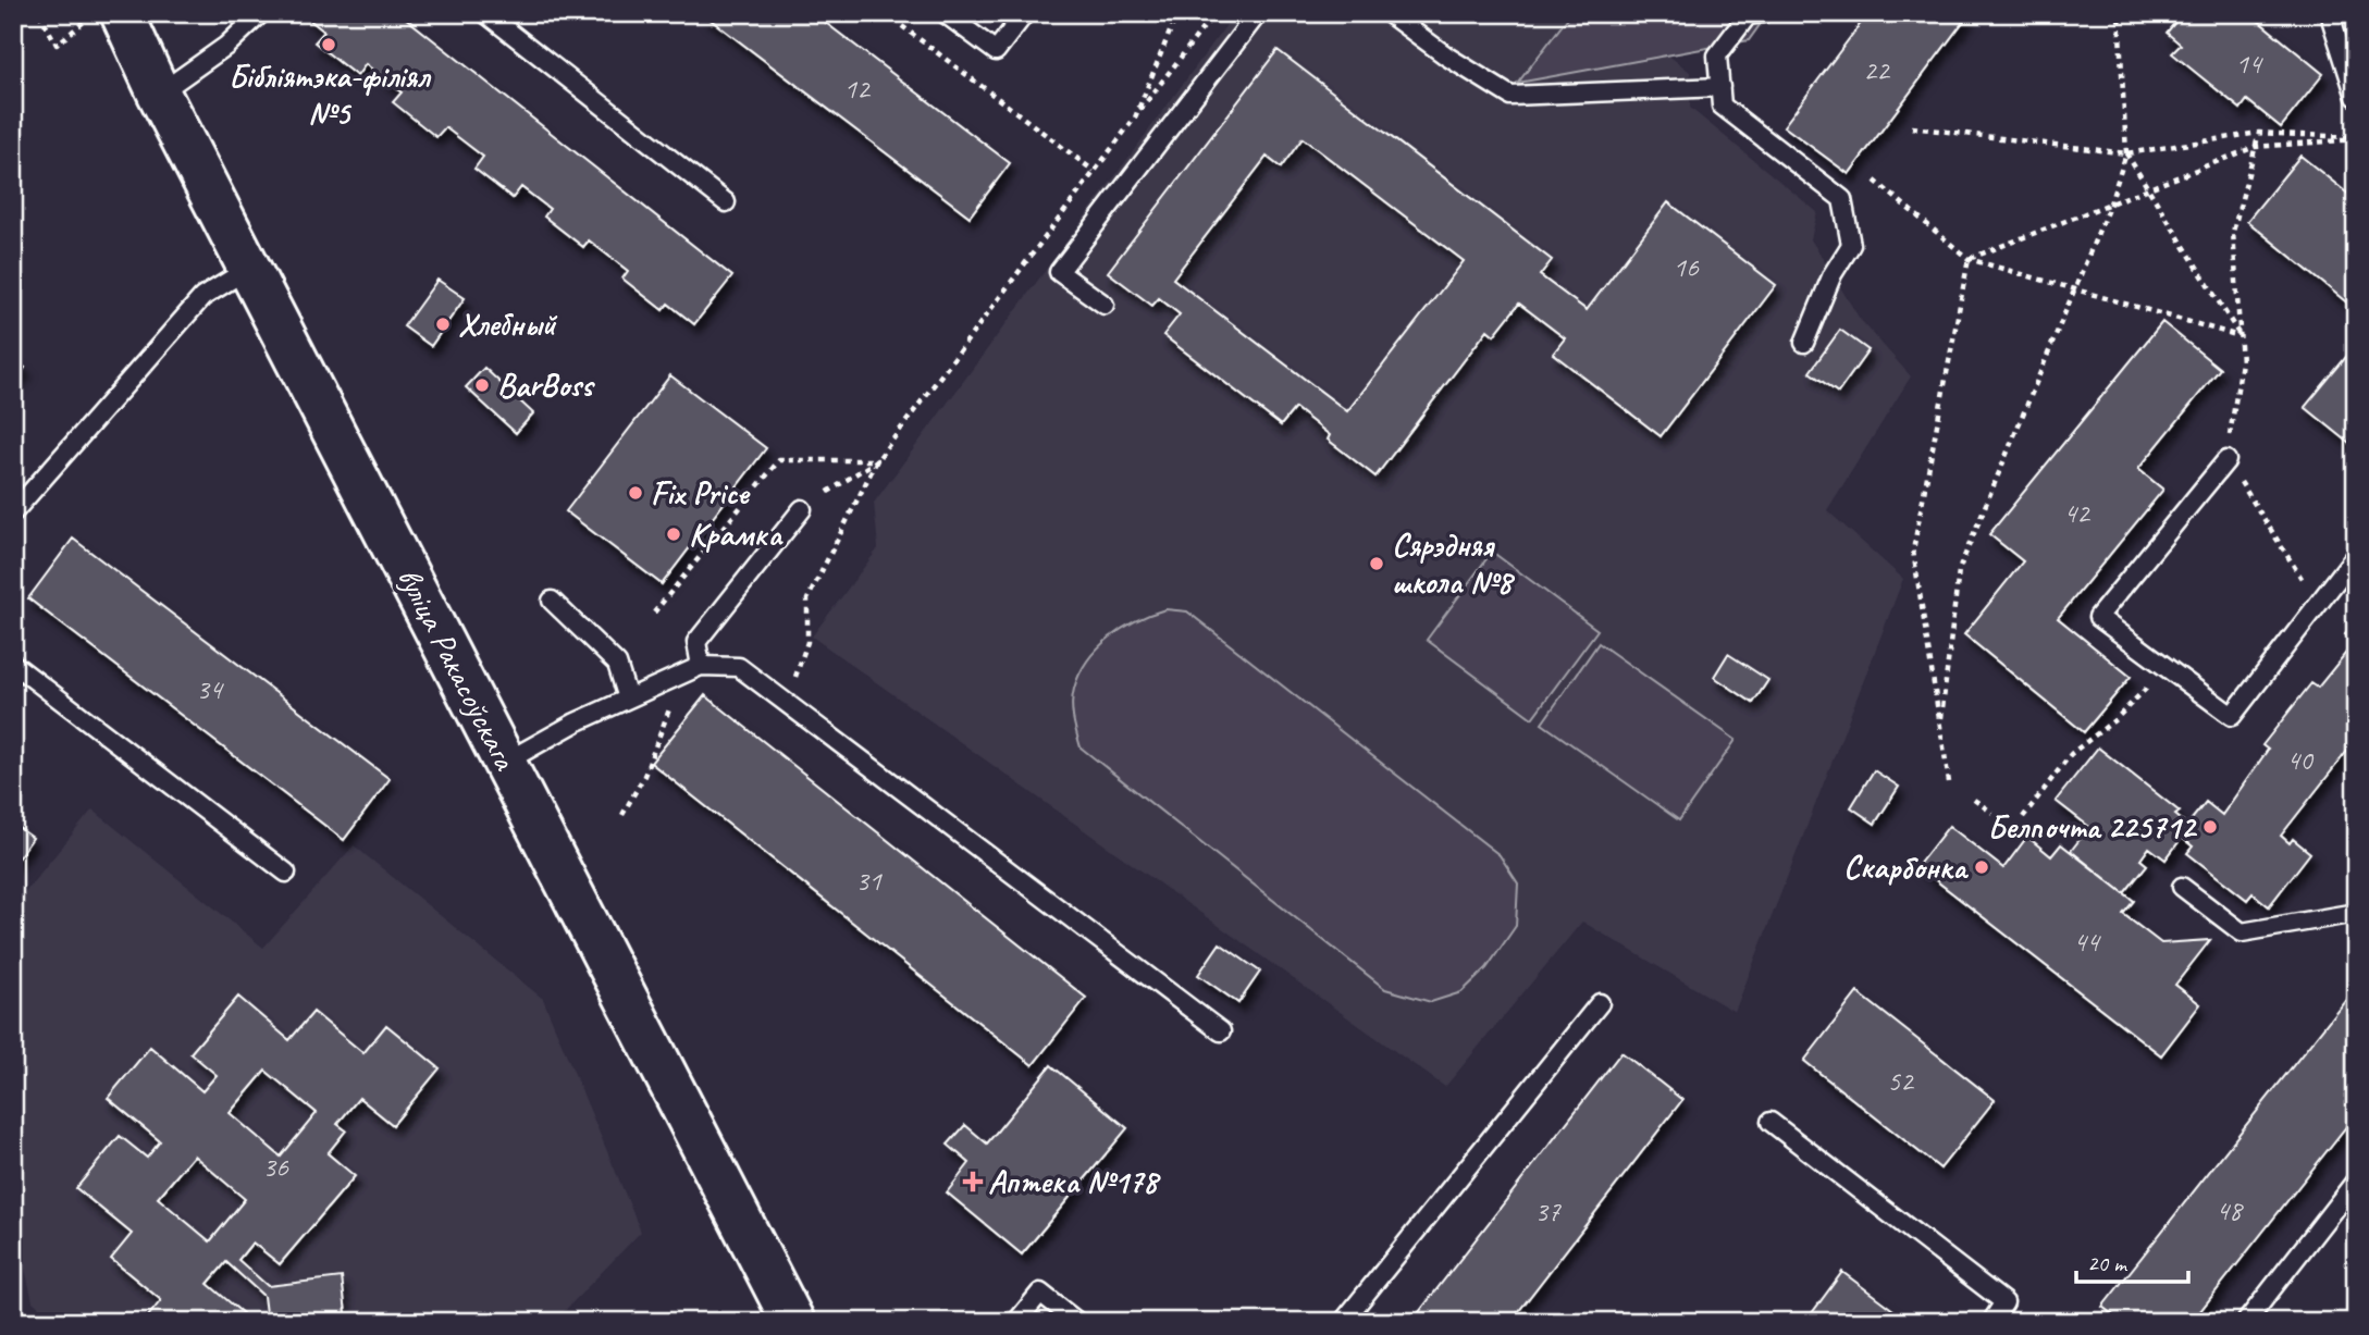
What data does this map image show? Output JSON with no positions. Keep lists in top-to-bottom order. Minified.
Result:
{"streets":{"main road":["вуліца Ракасоўскага"]},"places":{"other":["Бібліятэка-філіял №5","Хлебный","BarBoss","Fix Price","Крамка","Сярэдняя школа №8","Белпочта 225712","Скарбонка"],"health":["Аптека №178"]},"house_numbers":["14","22","12","16","42","34","40","31","44","52","36","48","37"],"scale_bar":"20 m"}
